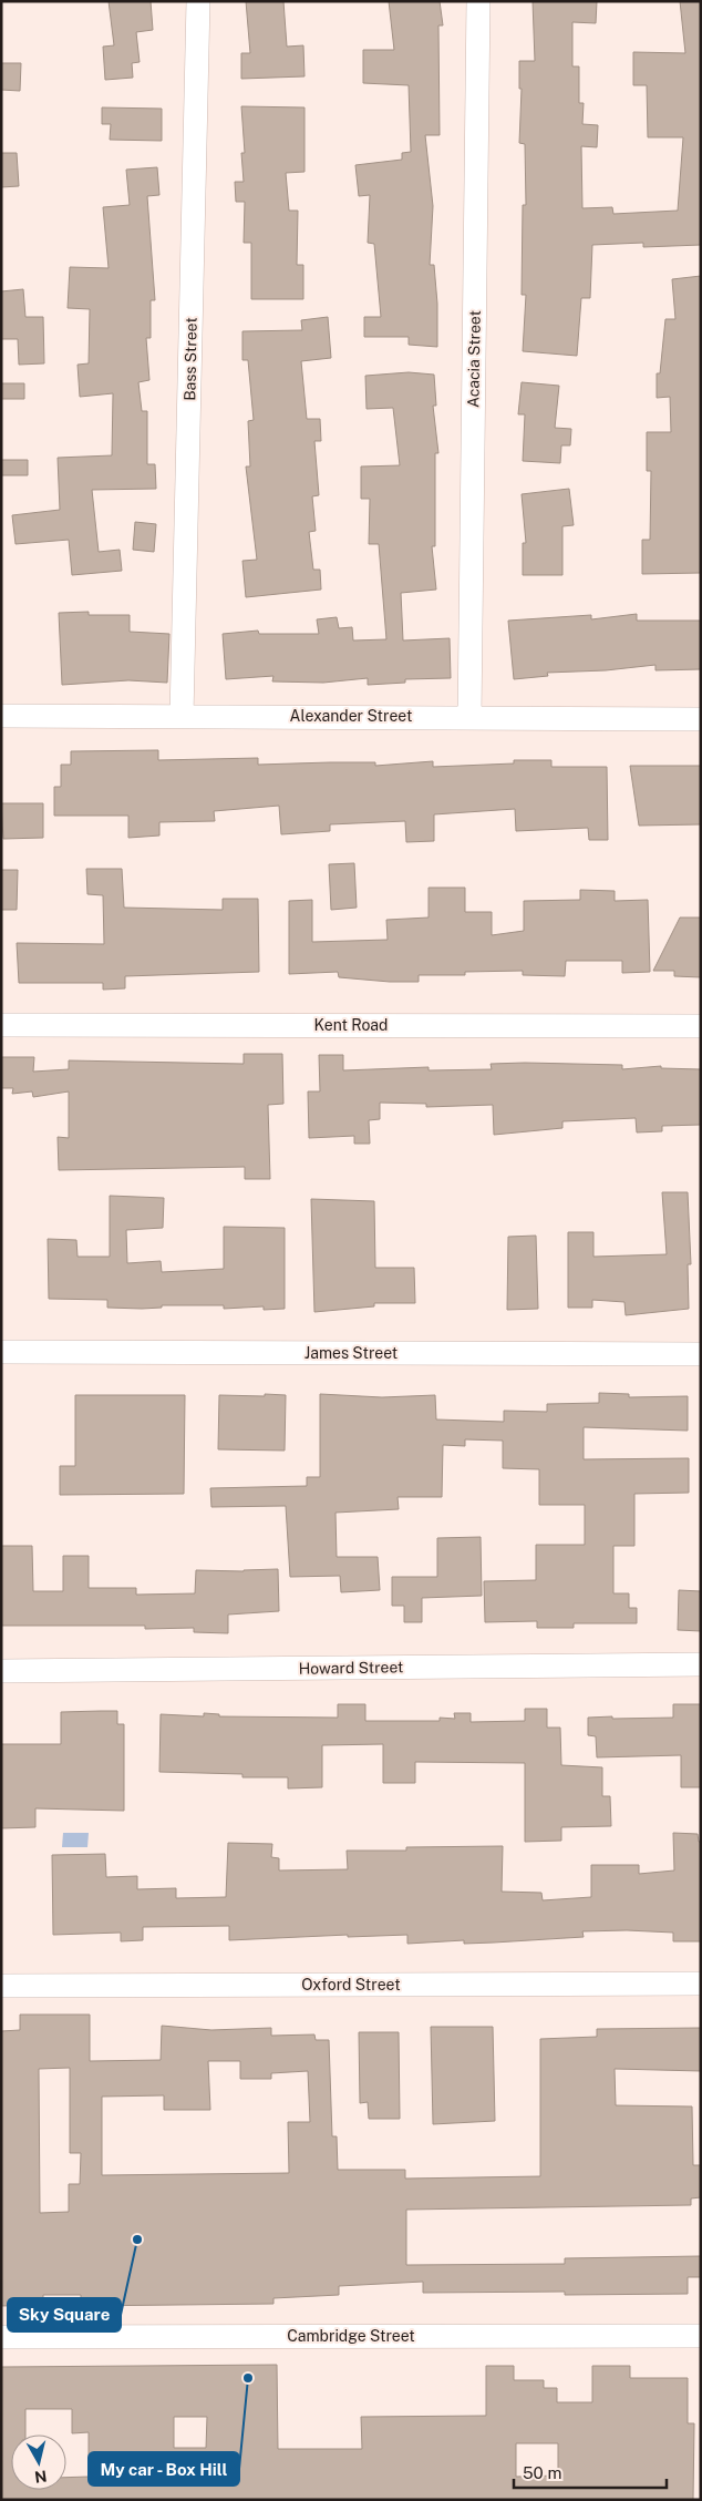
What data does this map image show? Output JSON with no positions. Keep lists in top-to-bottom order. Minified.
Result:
{"streets":{"street":["Bass Street","Acacia Street","Alexander Street","Kent Road","James Street","Howard Street","Oxford Street","Cambridge Street"]},"crossings":[["Bass Street","Alexander Street"],["Acacia Street","Alexander Street"]],"places":["Sky Square","My car - Box Hill"],"scale_bar":"50 m","north":"bottom"}
